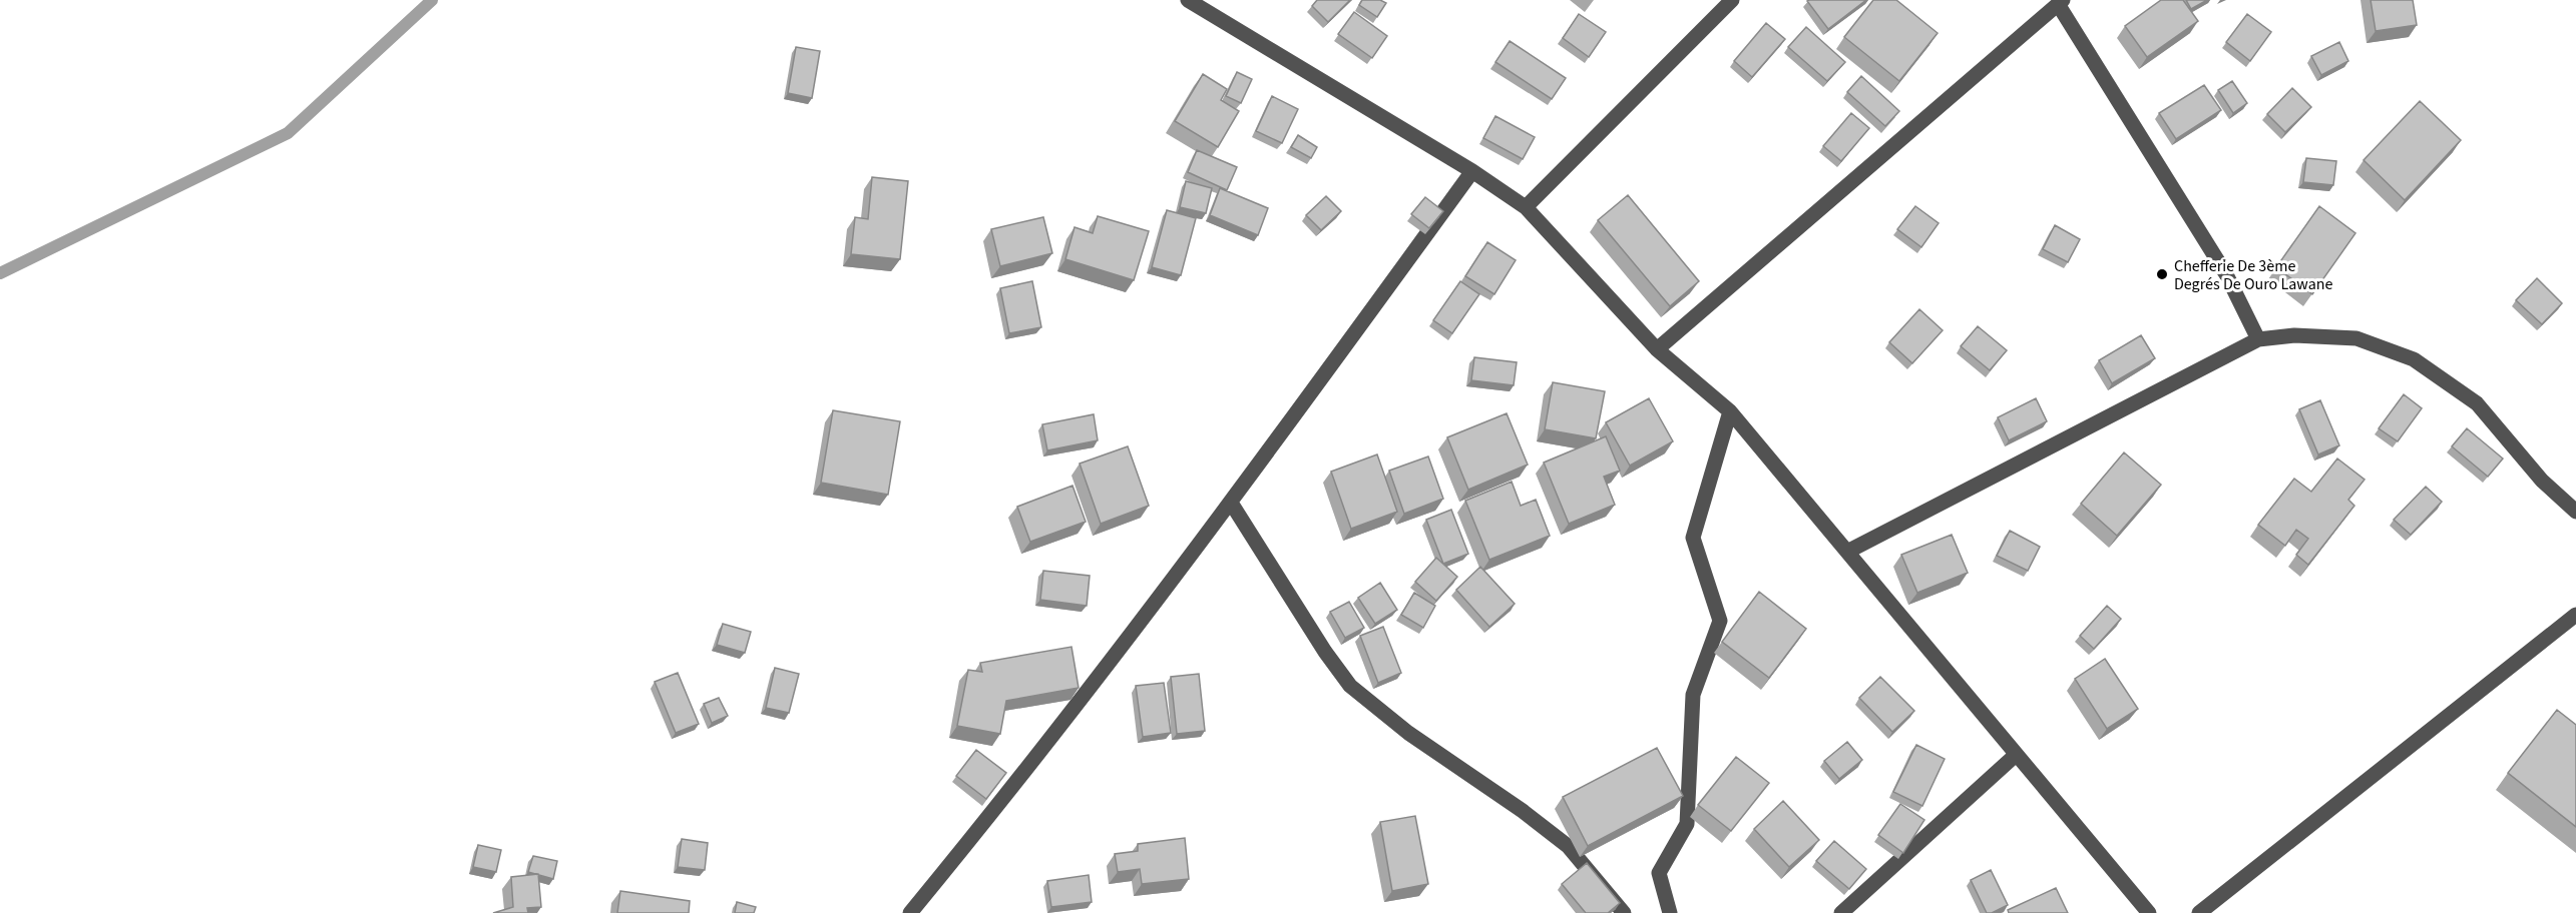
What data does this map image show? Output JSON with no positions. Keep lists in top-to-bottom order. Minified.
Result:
{"places":["Chefferie De 3ème Degrés De Ouro Lawane"]}
